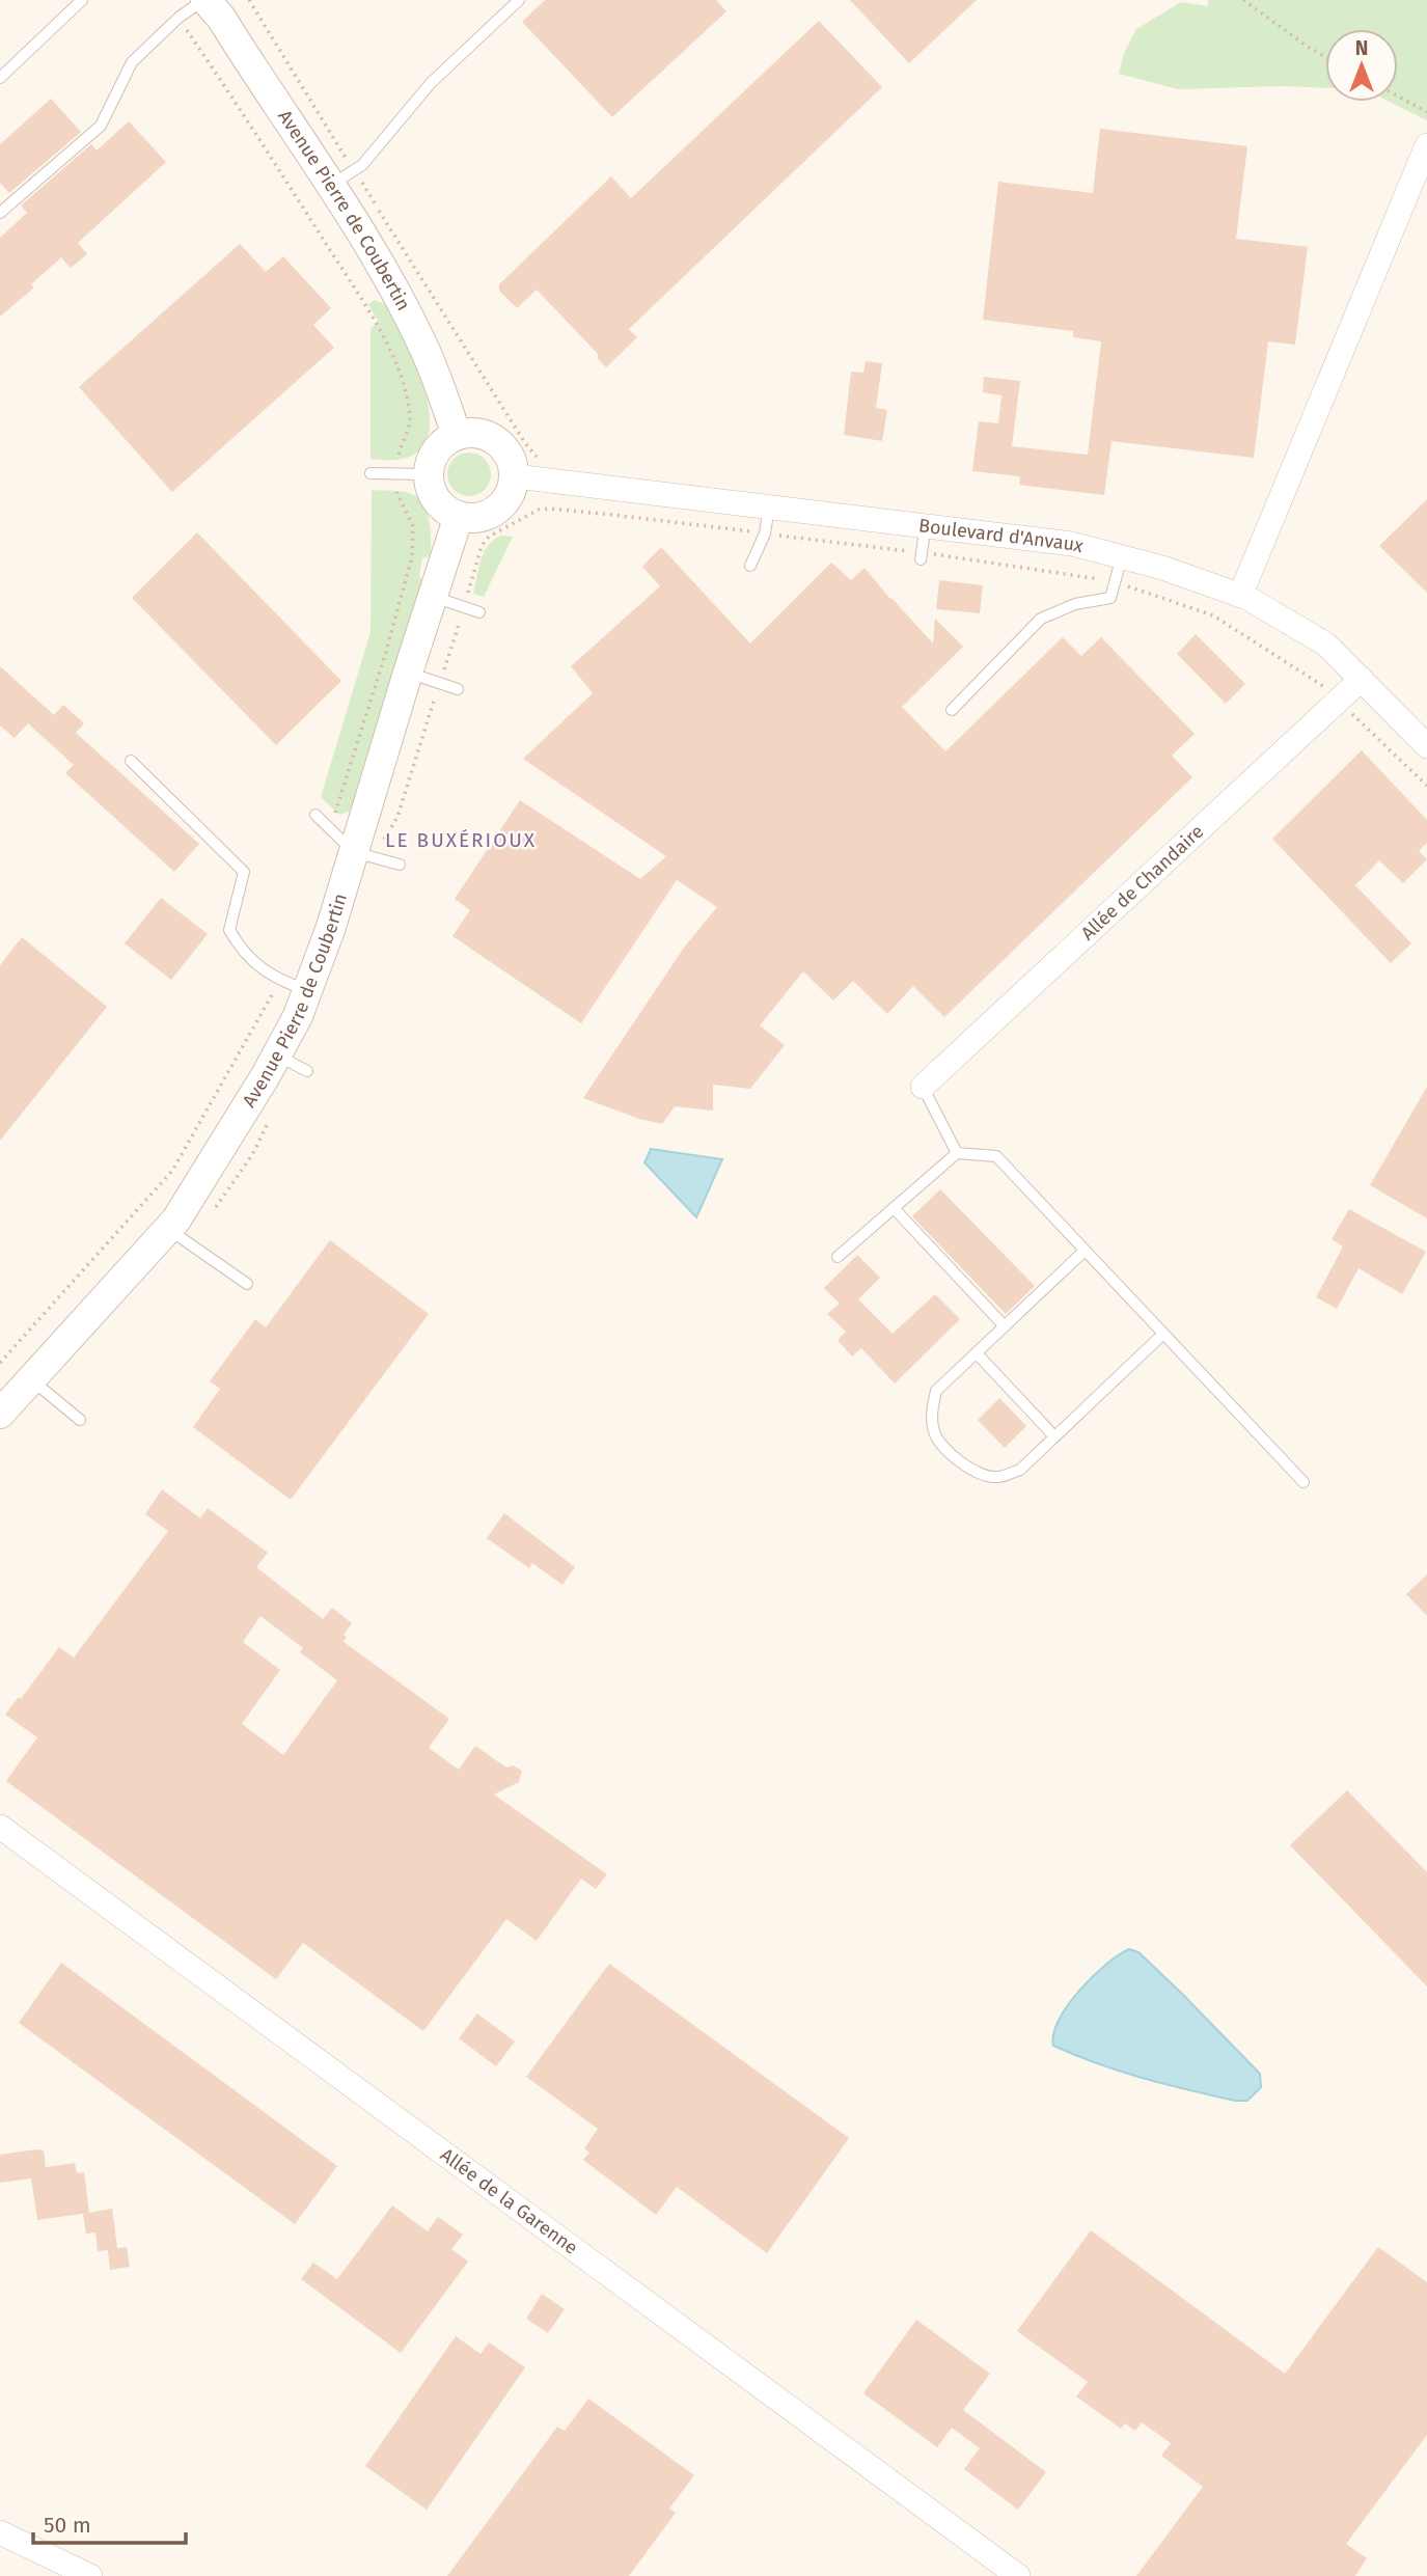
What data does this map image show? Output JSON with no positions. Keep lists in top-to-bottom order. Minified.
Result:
{"streets":{"street":["Avenue Pierre de Coubertin","Boulevard d'Anvaux","Allée de Chandaire","Allée de la Garenne"]},"crossings":[["Avenue Pierre de Coubertin","Boulevard d'Anvaux"],["Boulevard d'Anvaux","Allée de Chandaire"]],"districts":["LE BUXÉRIOUX"],"scale_bar":"50 m","north":"top"}
